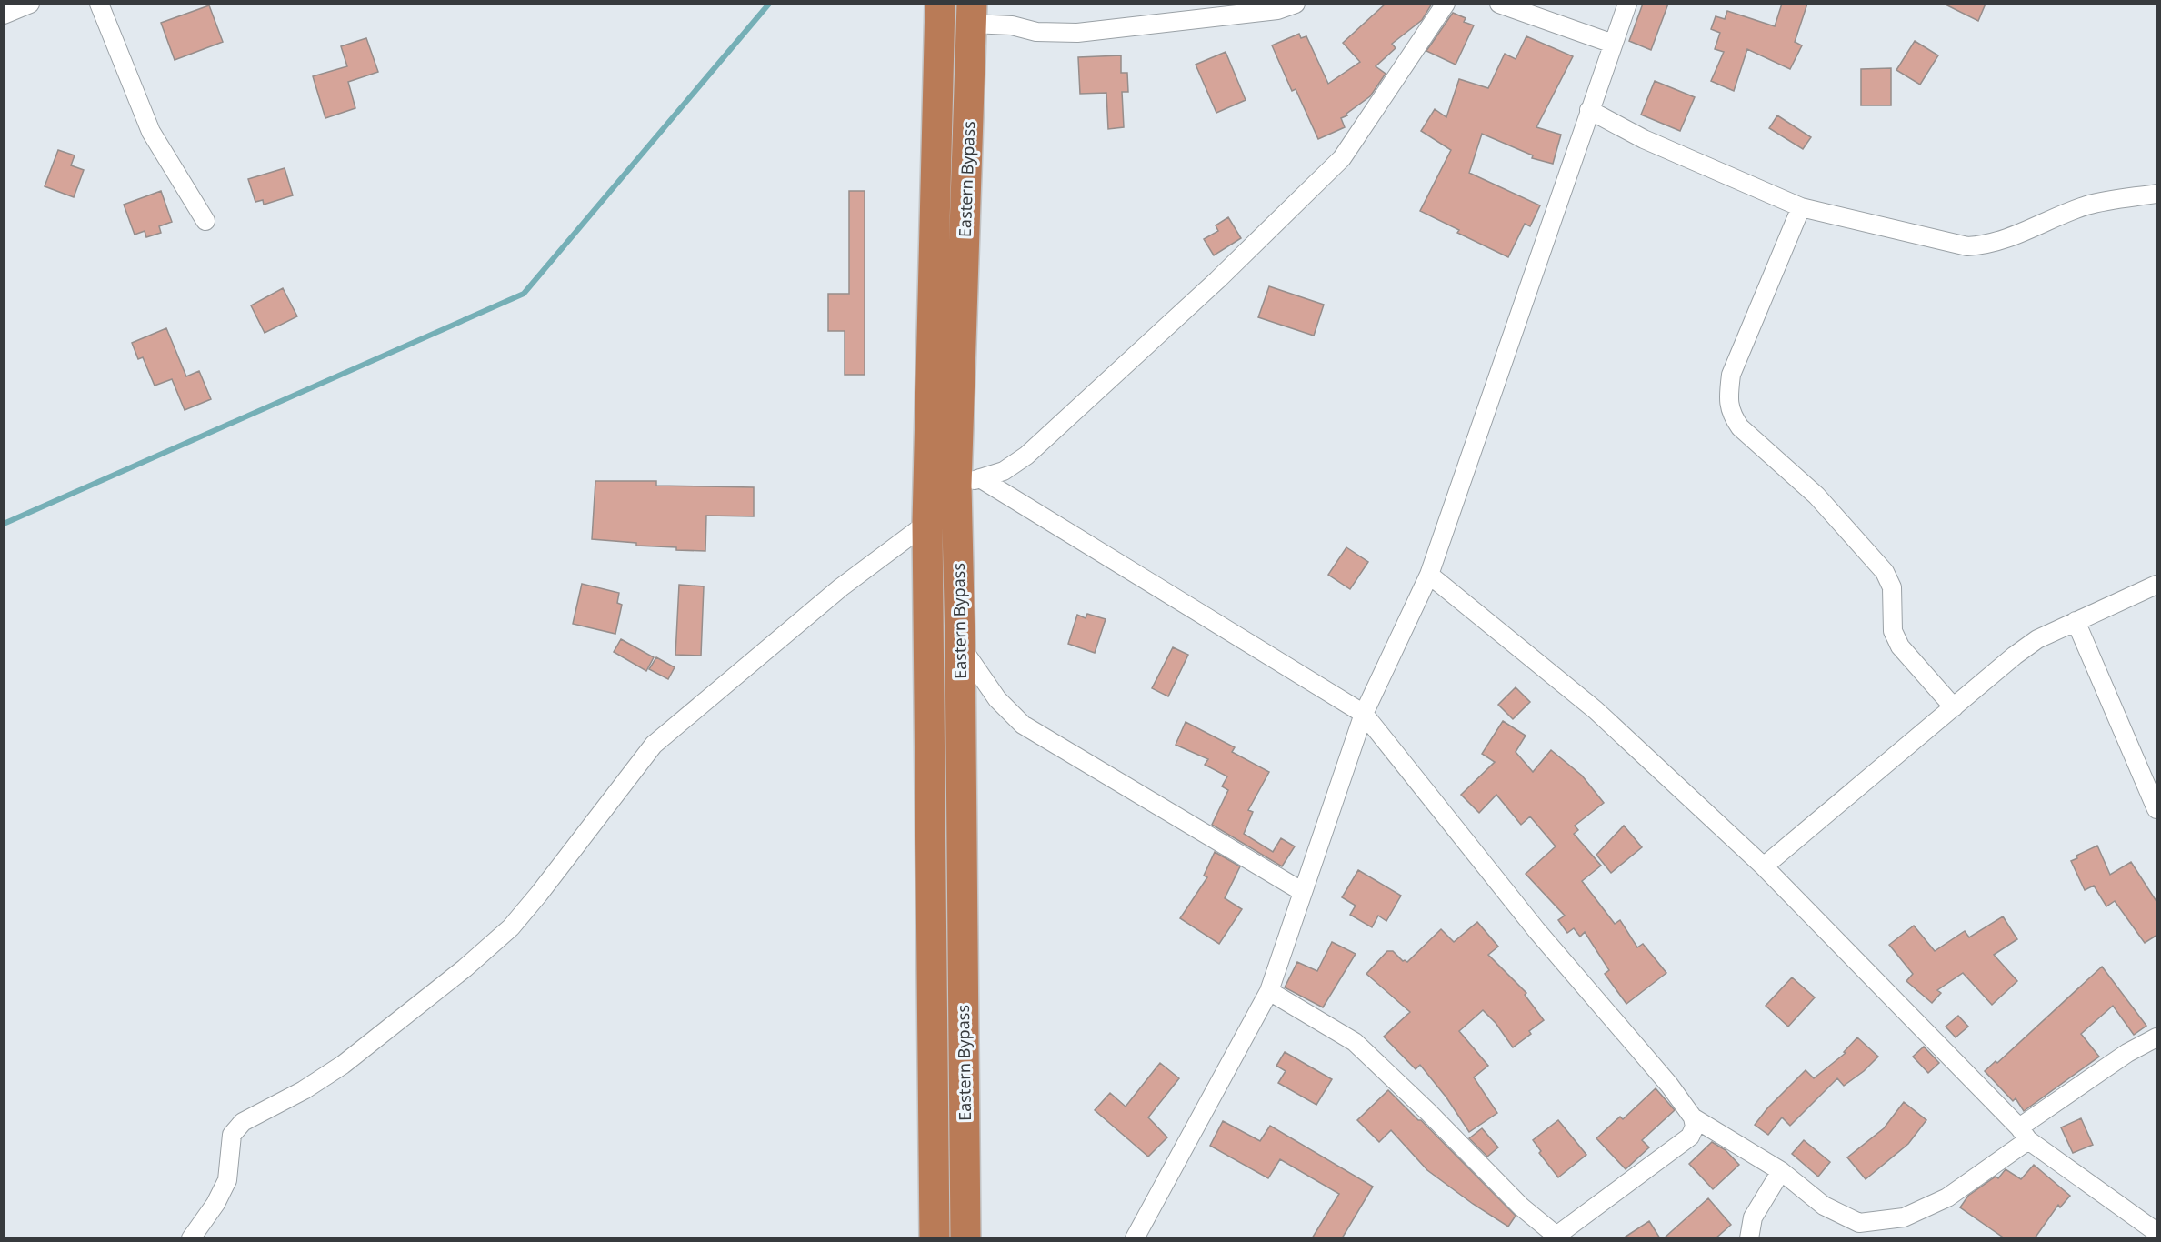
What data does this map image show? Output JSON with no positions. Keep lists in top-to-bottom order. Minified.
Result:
{"streets":{"highway":["Eastern Bypass"]}}
